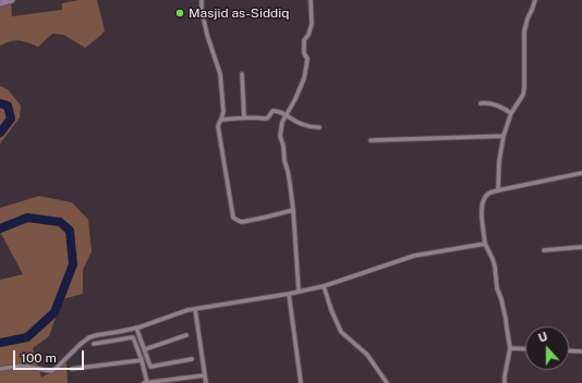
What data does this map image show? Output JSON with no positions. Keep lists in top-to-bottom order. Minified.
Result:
{"places":["Masjid as-Siddiq"],"scale_bar":"100 m","north":"top"}
